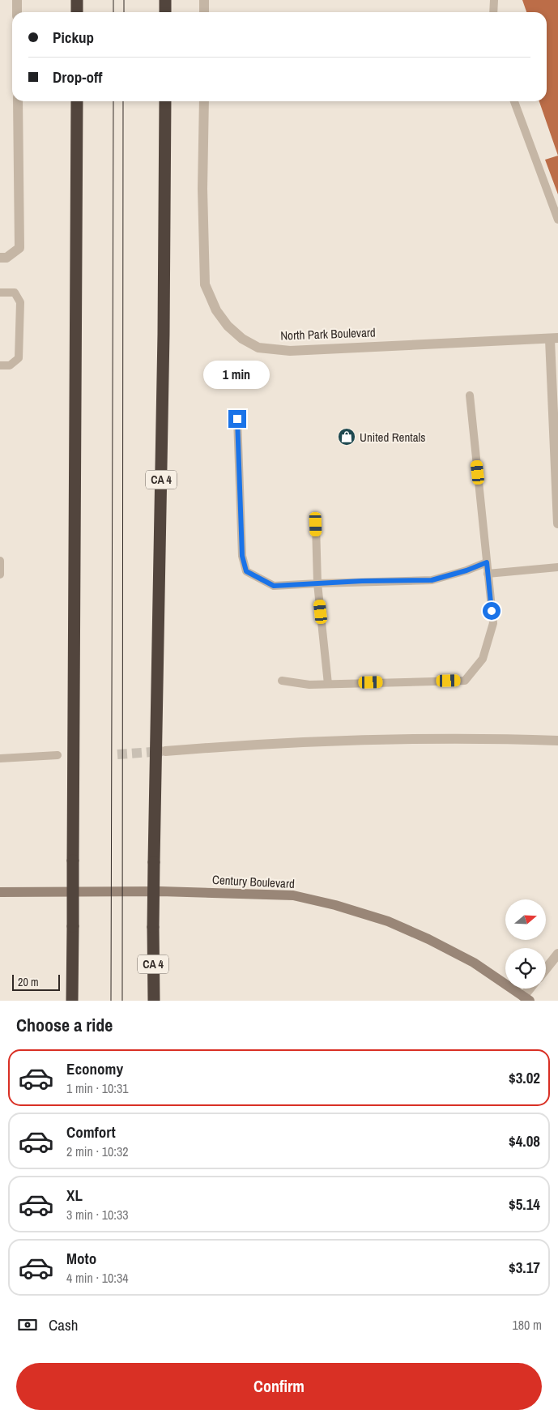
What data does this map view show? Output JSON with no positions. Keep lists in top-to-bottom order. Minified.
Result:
{"streets":{"highway":["CA 4"],"street":["North Park Boulevard","Century Boulevard"]},"places":{"shop":["United Rentals"]},"scale_bar":"20 m","north":"right","page":{"banner":["Pickup","Drop-off"],"bubble":"1 min","scale":"20 m","heading":"Choose a ride","list":[{"name":"Economy","note":"1 min · 10:31","value":"$3.02"},{"name":"Comfort","note":"2 min · 10:32","value":"$4.08"},{"name":"XL","note":"3 min · 10:33","value":"$5.14"},{"name":"Moto","note":"4 min · 10:34","value":"$3.17"}],"pay":["Cash","180 m"],"buttons":"Confirm"}}
